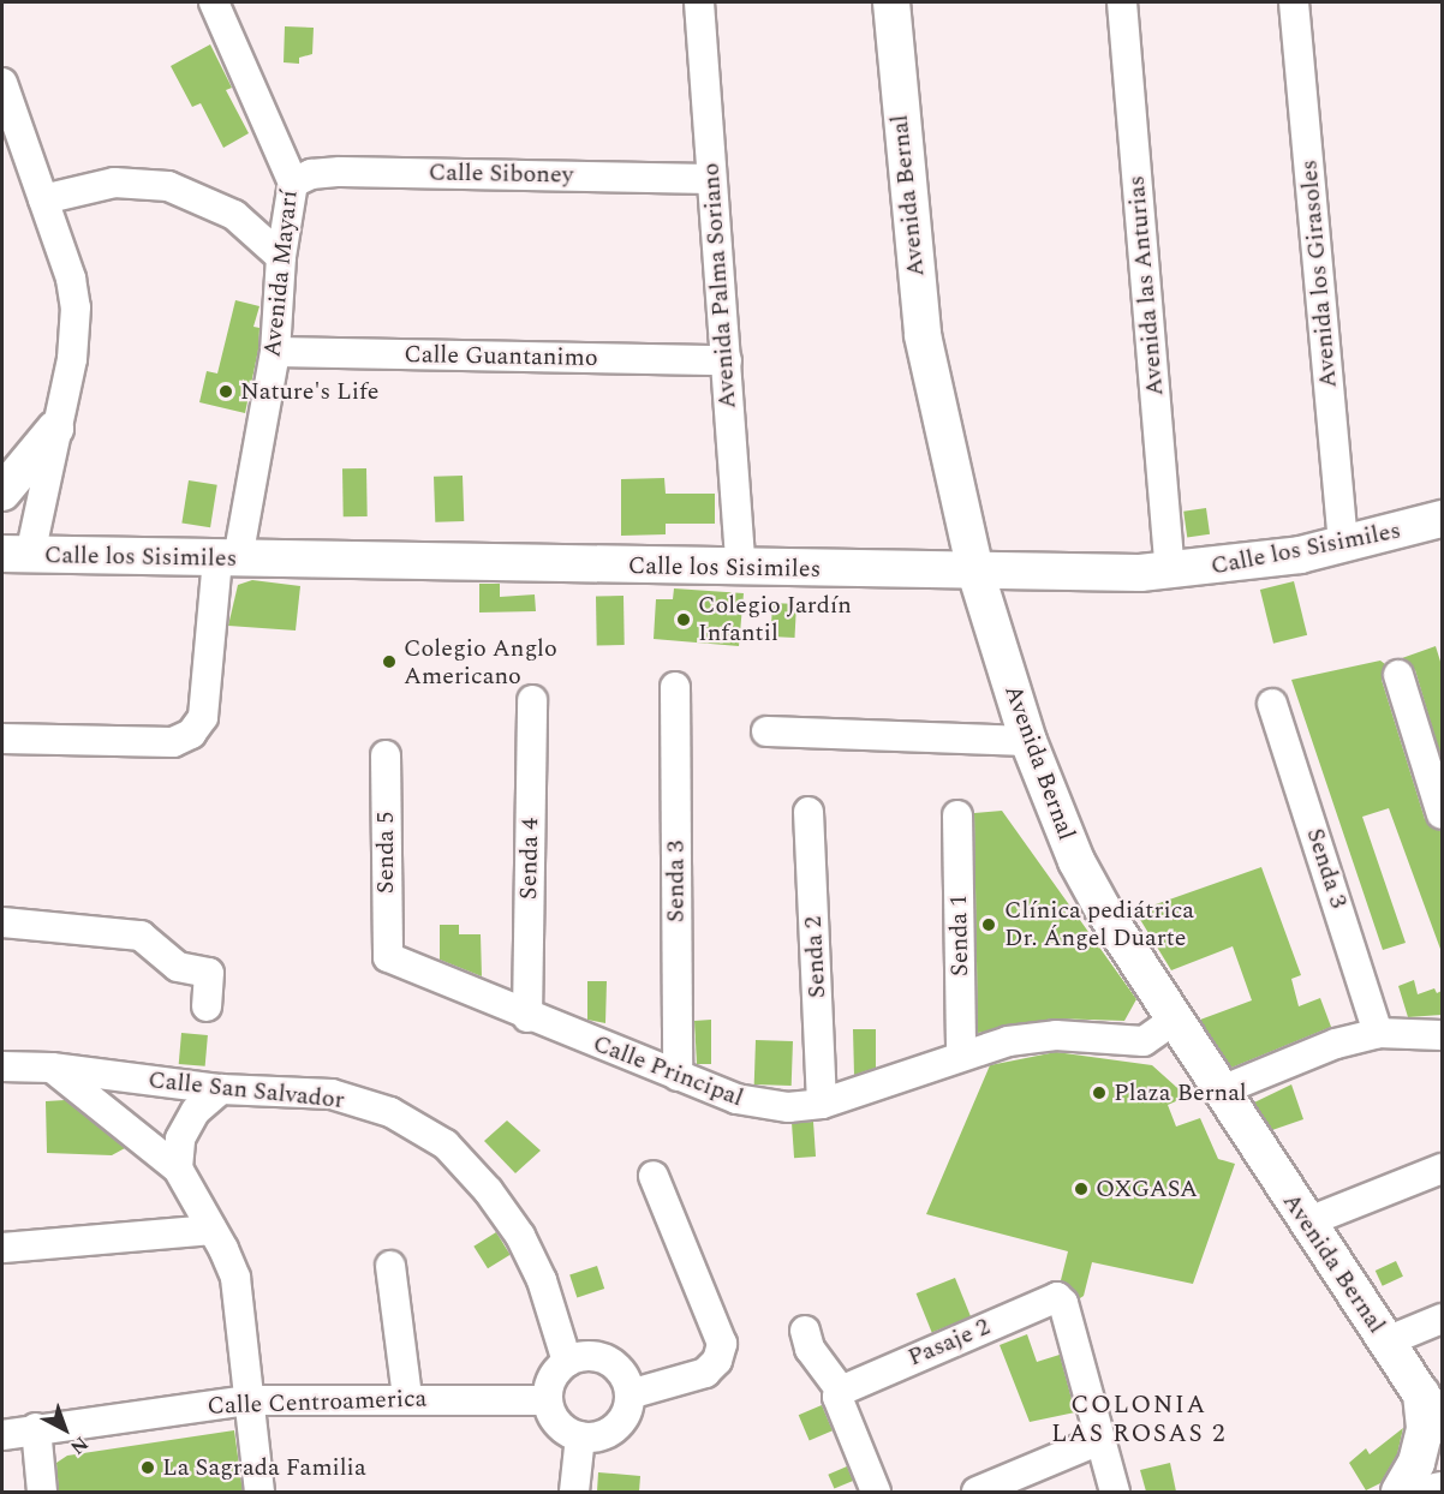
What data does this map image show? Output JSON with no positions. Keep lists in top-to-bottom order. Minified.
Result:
{"streets":{"main road":["Avenida Bernal","Calle los Sisimiles"],"street":["Calle Siboney","Avenida Mayarí","Avenida los Girasoles","Avenida Palma Soriano","Avenida las Anturias","Calle Guantanimo","Senda 5","Senda 4","Senda 3","Senda 1","Senda 2","Calle Principal","Calle San Salvador","Pasaje 2","Calle Centroamerica"]},"crossings":[["Calle Siboney","Avenida Mayarí"],["Calle Siboney","Avenida Palma Soriano"],["Avenida Bernal","Calle los Sisimiles"],["Avenida Bernal","Calle Principal"],["Avenida Mayarí","Calle Guantanimo"],["Avenida Mayarí","Calle los Sisimiles"],["Avenida los Girasoles","Calle los Sisimiles"],["Avenida Palma Soriano","Calle Guantanimo"],["Avenida Palma Soriano","Calle los Sisimiles"],["Avenida las Anturias","Calle los Sisimiles"],["Senda 5","Calle Principal"],["Senda 4","Calle Principal"],["Senda 3","Calle Principal"],["Senda 1","Calle Principal"],["Senda 2","Calle Principal"],["Calle San Salvador","Calle Centroamerica"]],"districts":["COLONIA LAS ROSAS 2"],"places":["Nature's Life","Colegio Jardín Infantil","Colegio Anglo Americano","Clínica pediátrica Dr. Ángel Duarte","Plaza Bernal","OXGASA","La Sagrada Familia"],"north":"bottom right"}
